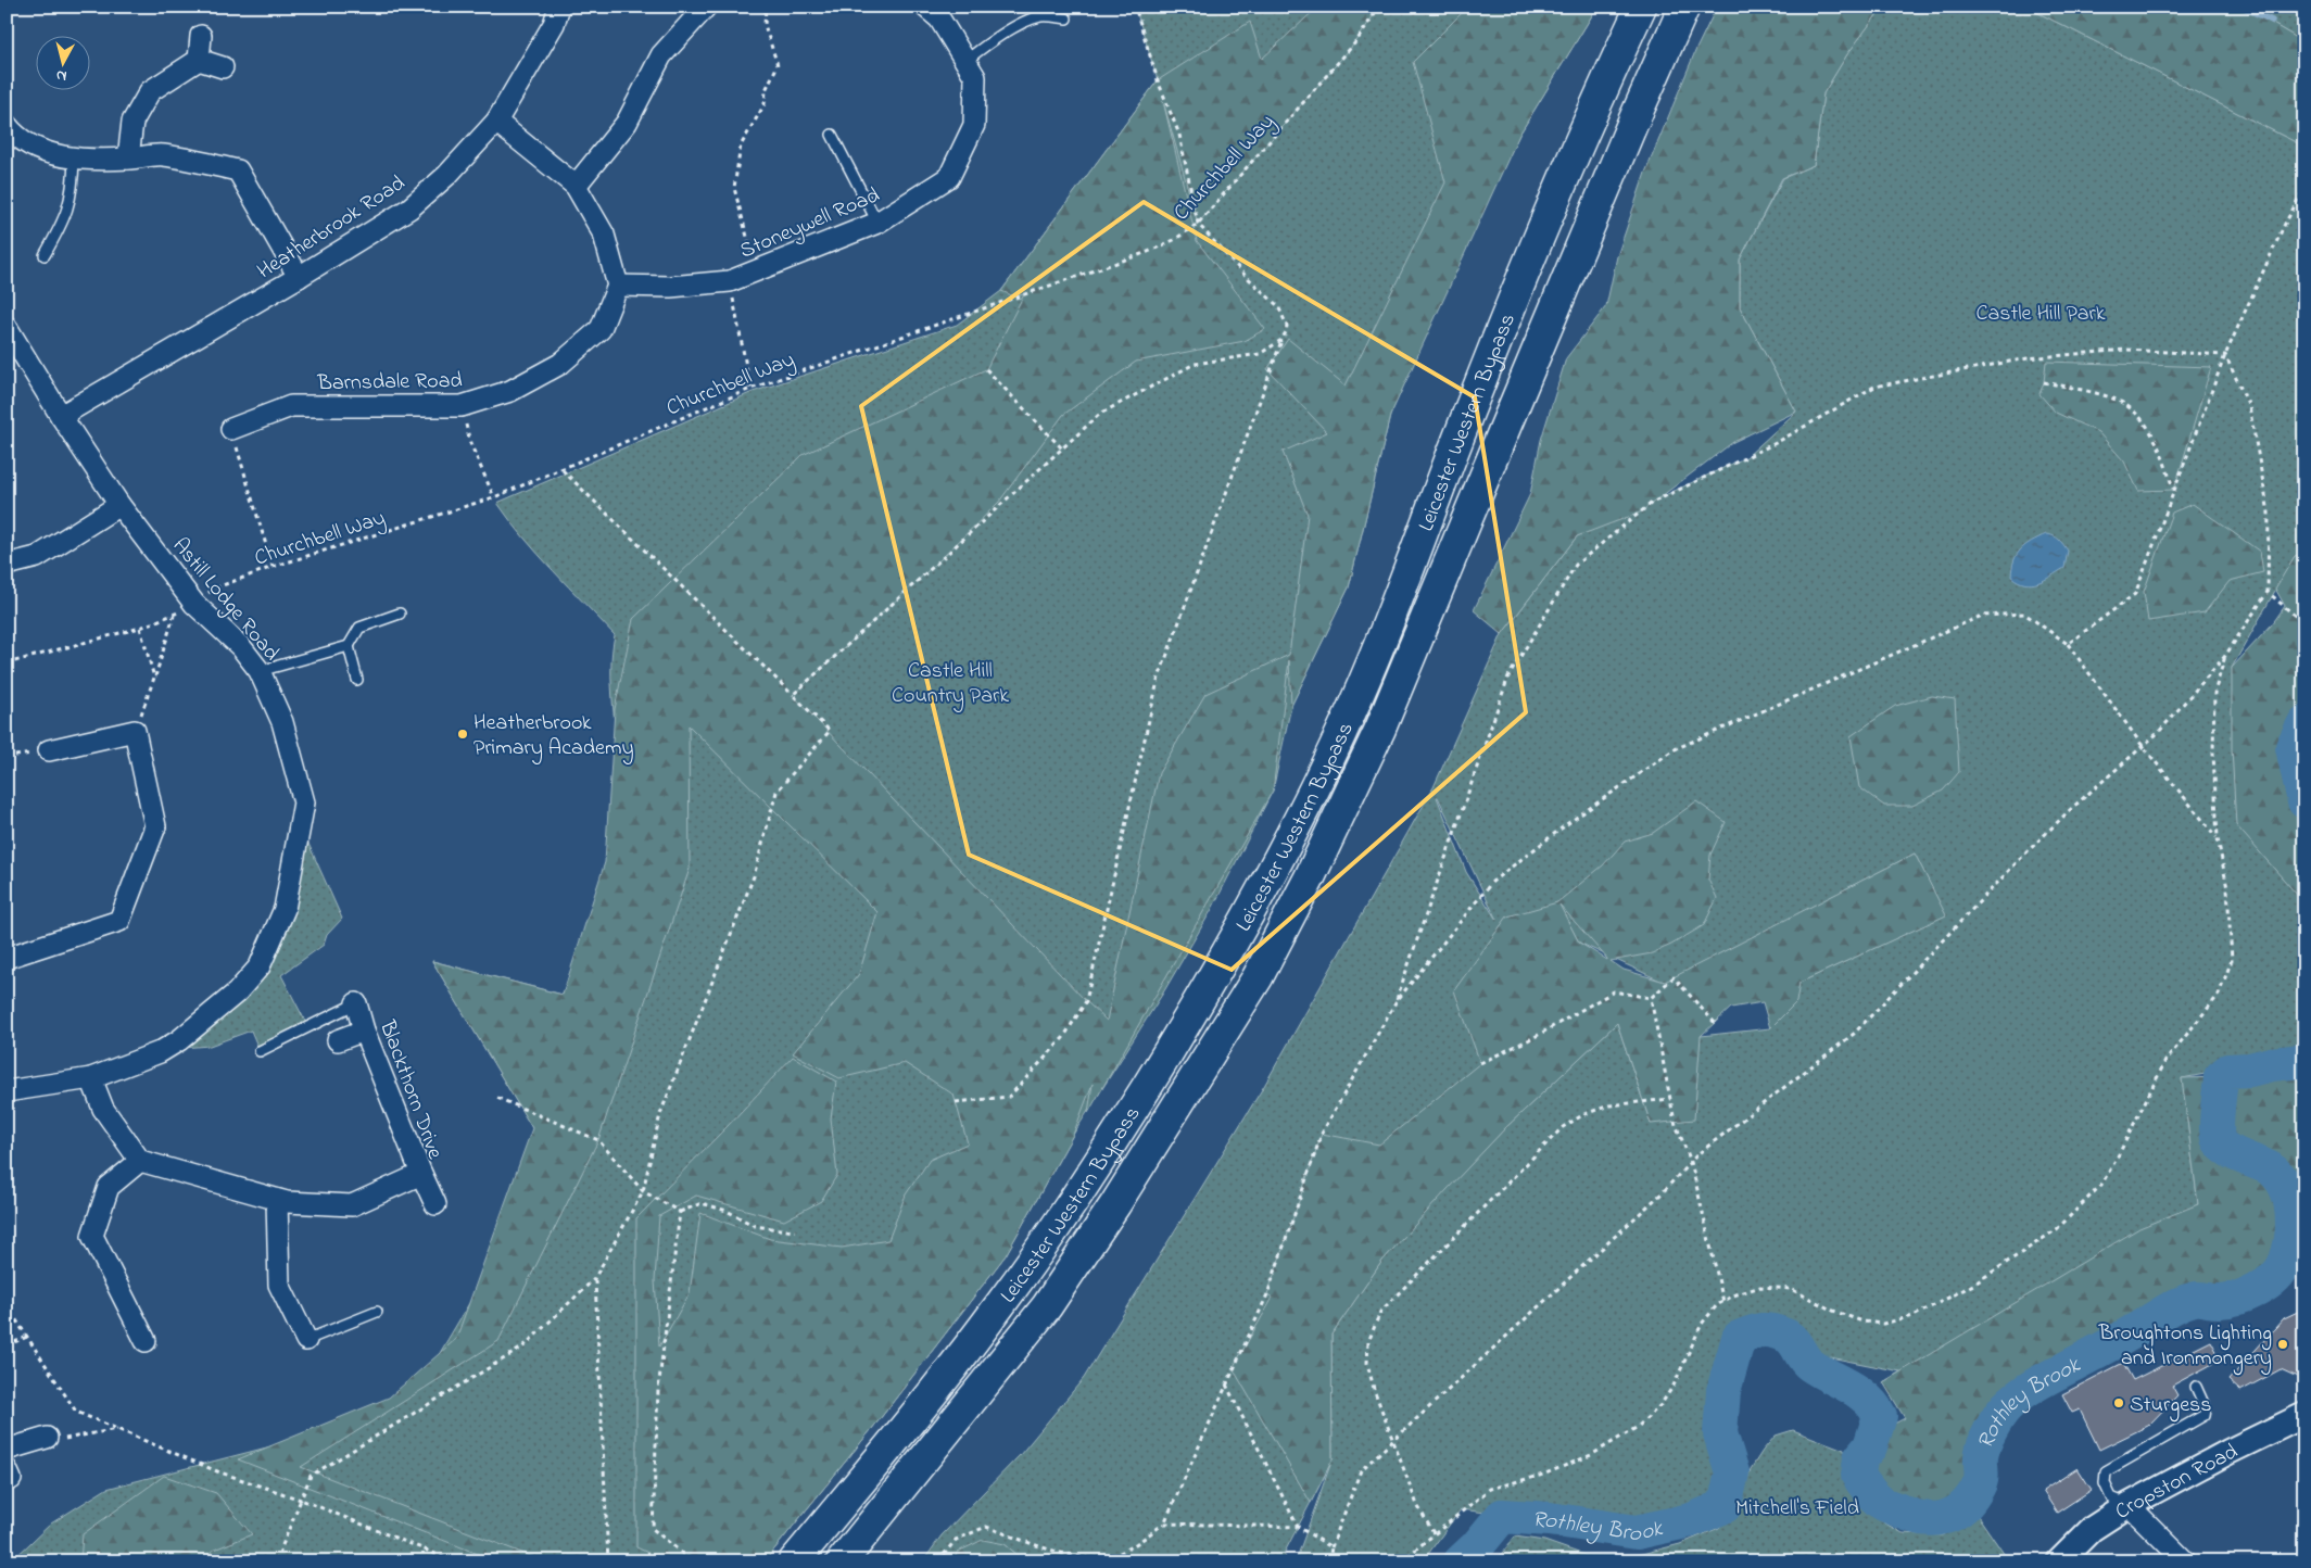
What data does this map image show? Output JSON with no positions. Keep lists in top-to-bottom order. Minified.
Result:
{"streets":{"highway":["Leicester Western Bypass"],"street":["Stoneywell Road","Heatherbrook Road","Barnsdale Road","Astill Lodge Road","Blackthorn Drive","Cropston Road"],"path":["Churchbell Way"]},"crossings":[["Churchbell Way","Astill Lodge Road"],["Stoneywell Road","Barnsdale Road"],["Heatherbrook Road","Astill Lodge Road"]],"water":["Rothley Brook"],"parks":["Castle Hill Park","Castle Hill Country Park","Mitchell's Field"],"places":["Heatherbrook Primary Academy","Broughtons Lighting and Ironmongery","Sturgess"],"north":"bottom"}
